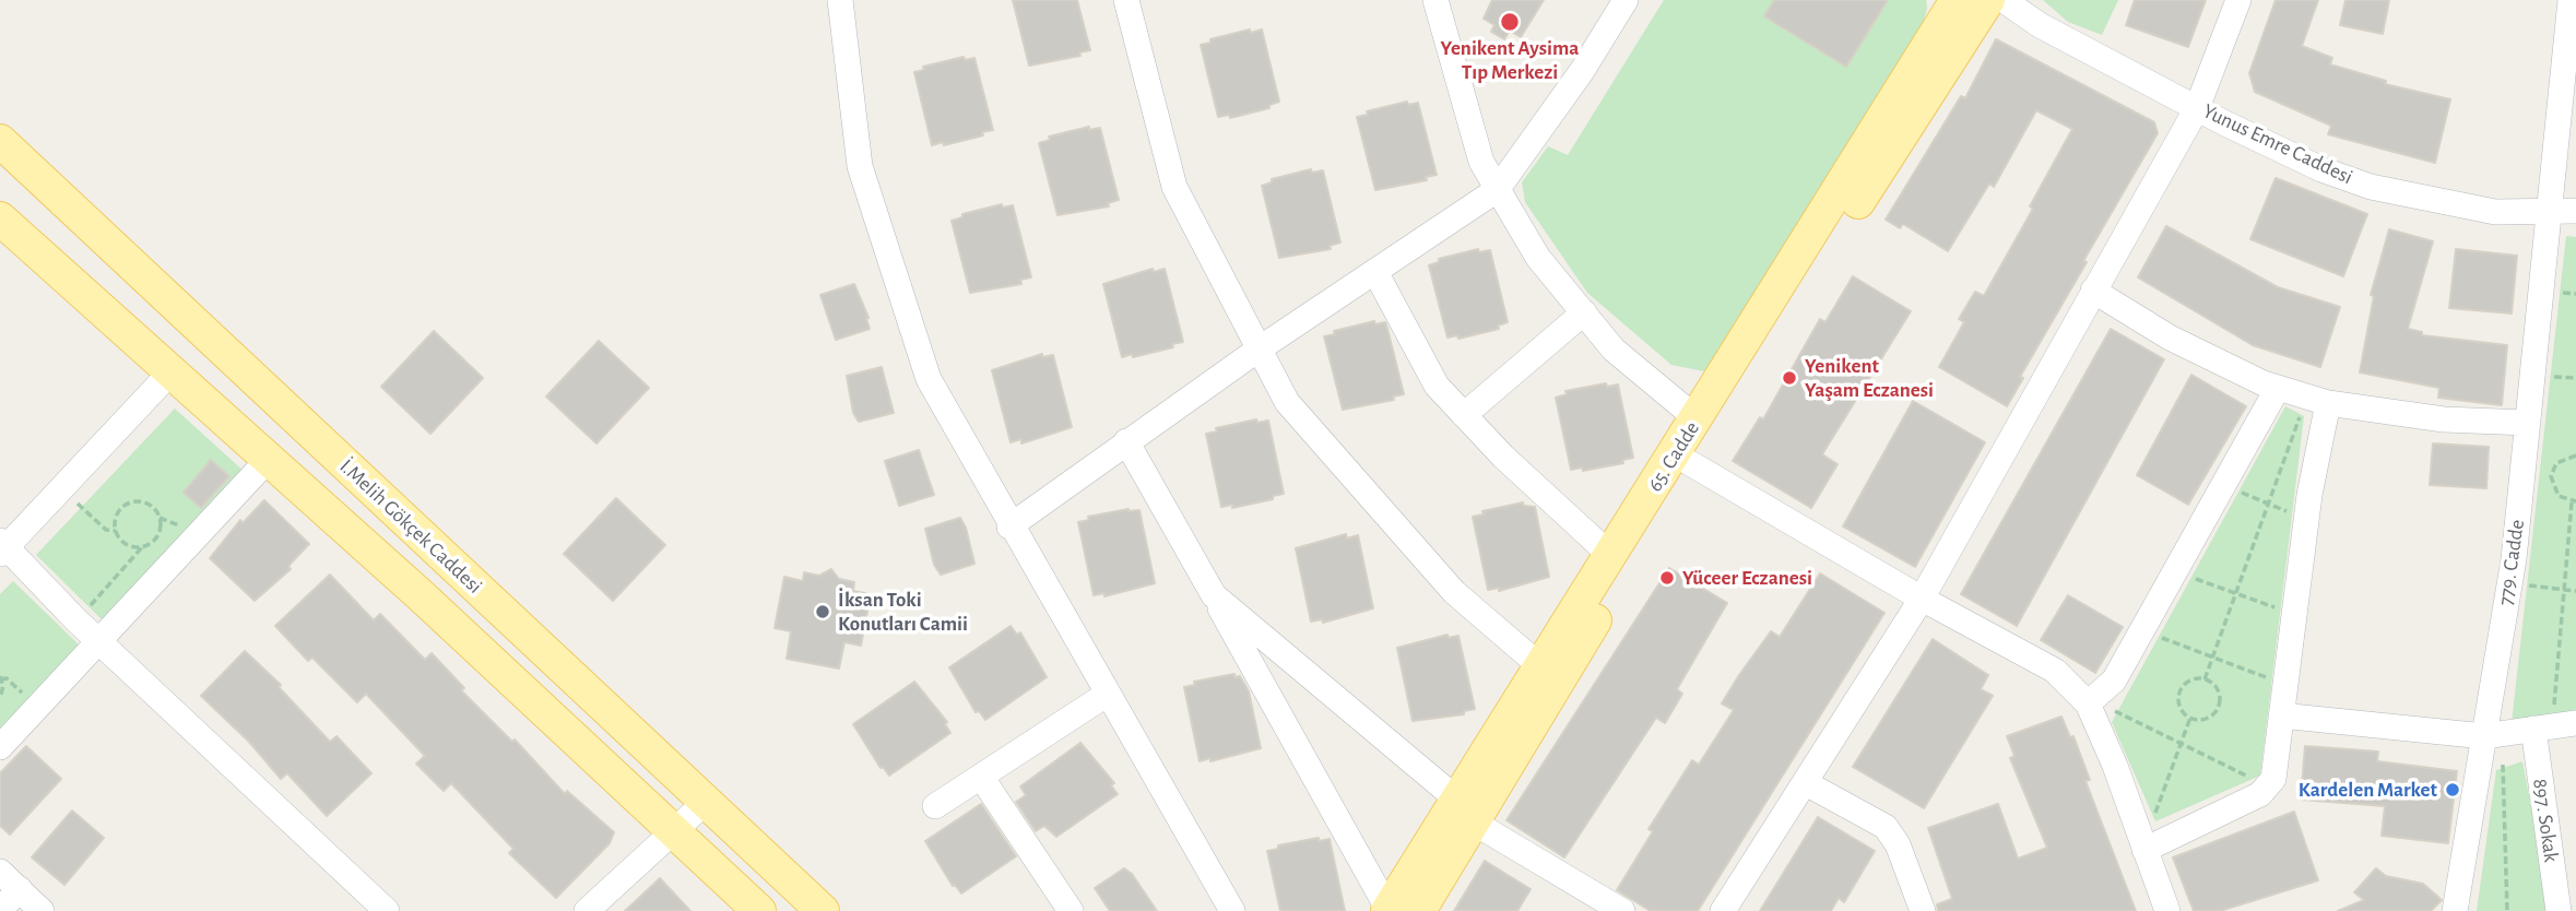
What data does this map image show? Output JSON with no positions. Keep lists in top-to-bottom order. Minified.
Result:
{"streets":{"main road":["65. Cadde","İ.Melih Gökçek Caddesi"],"street":["Yunus Emre Caddesi","779. Cadde","897. Sokak"]},"crossings":[["Yunus Emre Caddesi","779. Cadde"]],"places":["Yenikent Aysima Tıp Merkezi","Yenikent Yaşam Eczanesi","Yüceer Eczanesi","İksan Toki Konutları Camii","Kardelen Market"]}
